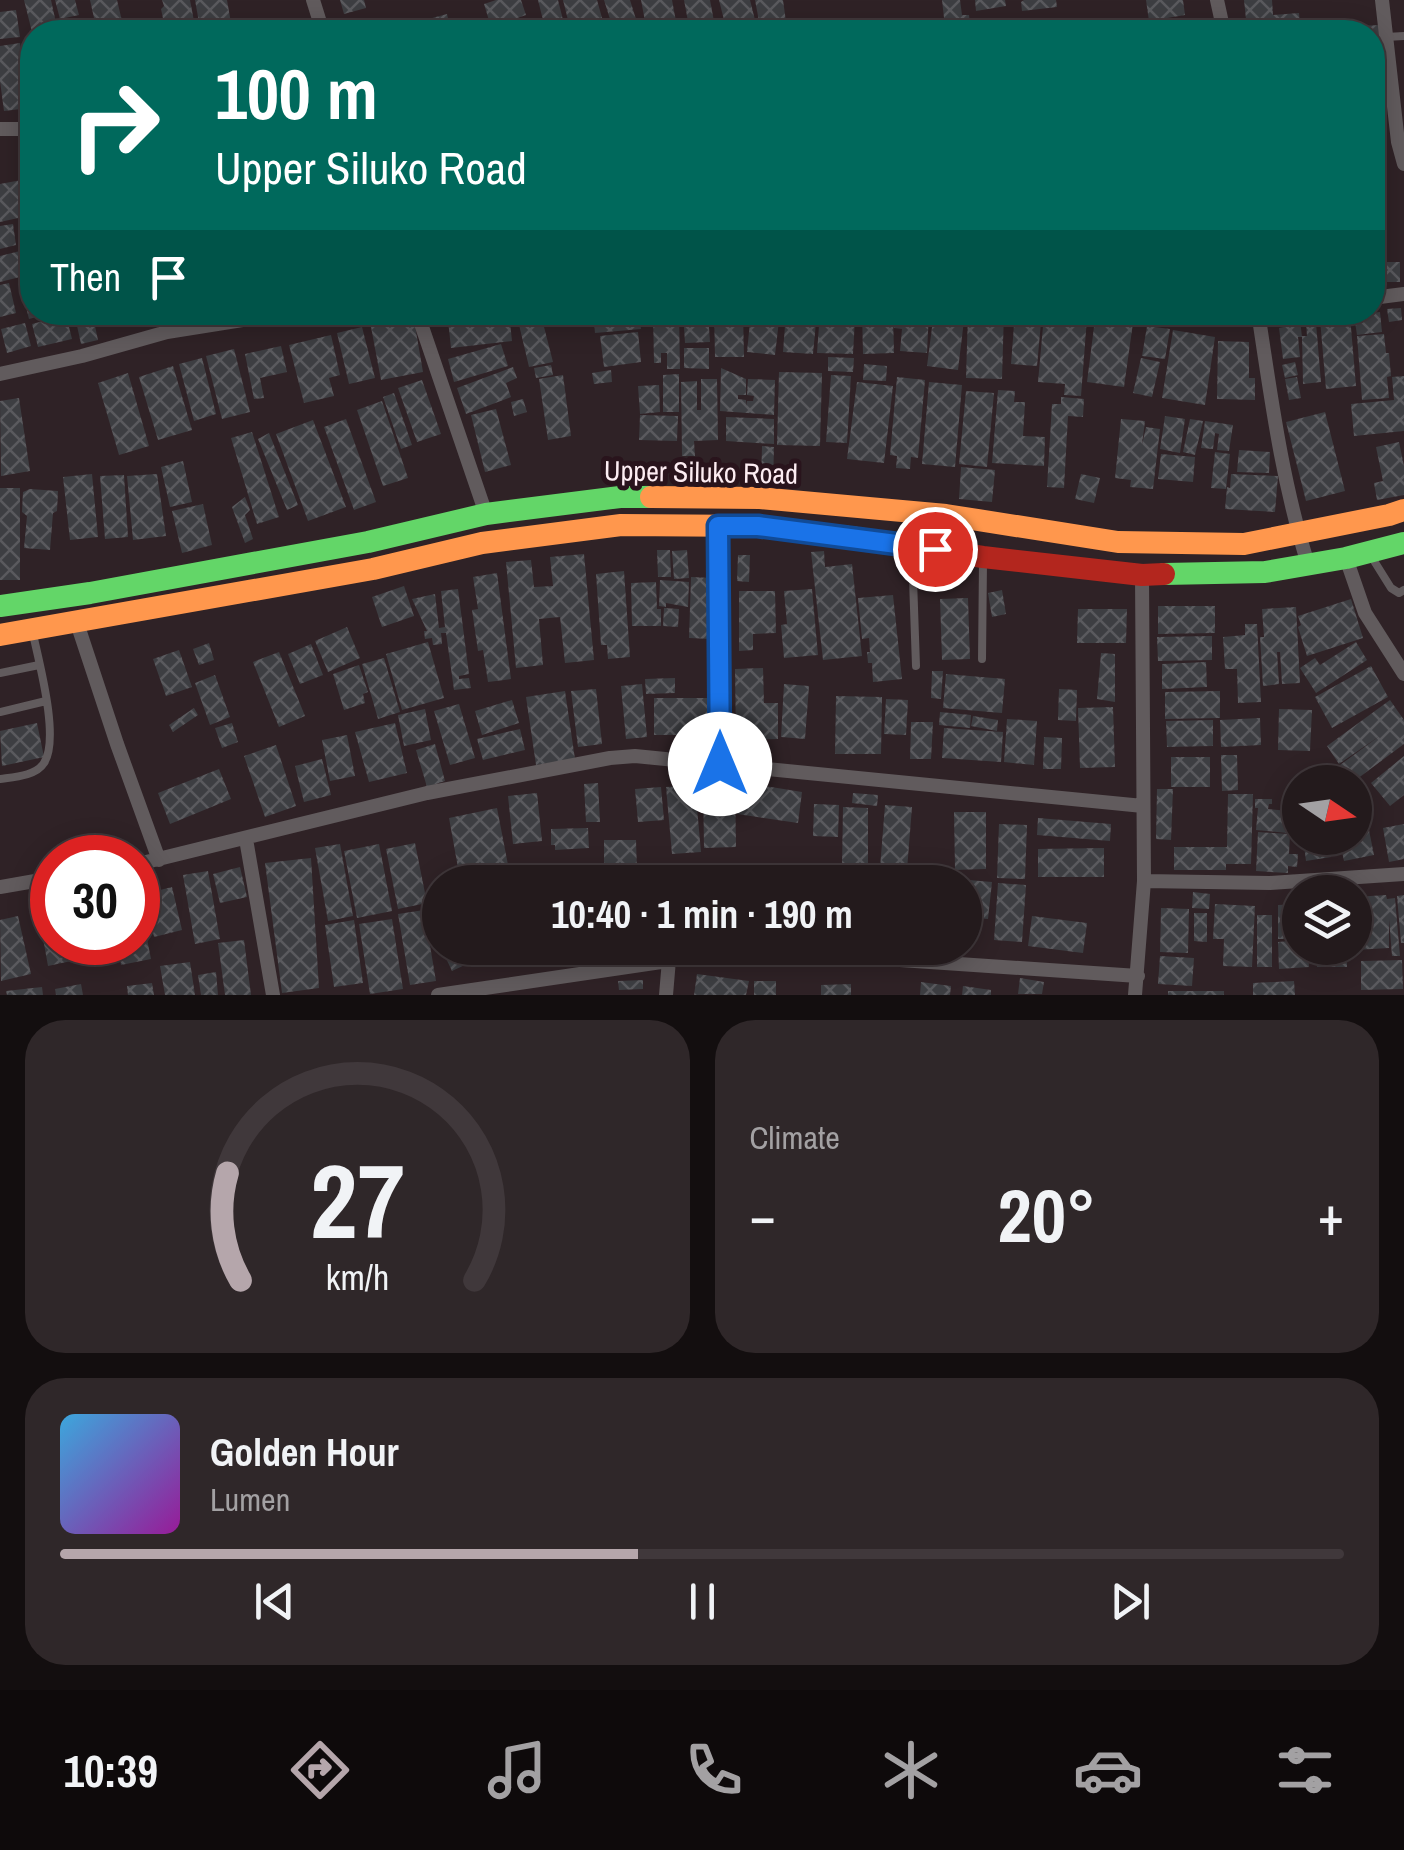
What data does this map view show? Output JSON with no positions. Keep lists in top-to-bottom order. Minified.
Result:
{"streets":{"main road":["Upper Siluko Road"]},"north":"right","page":{"turn":["100 m","Upper Siluko Road"],"then":"Then","limit":"30","trip":"10:40 · 1 min · 190 m","tile":"Climate","heat":["−","20°","+"],"song":["Golden Hour","Lumen"],"tabs":"10:39","gauge":["27","km/h"]}}
